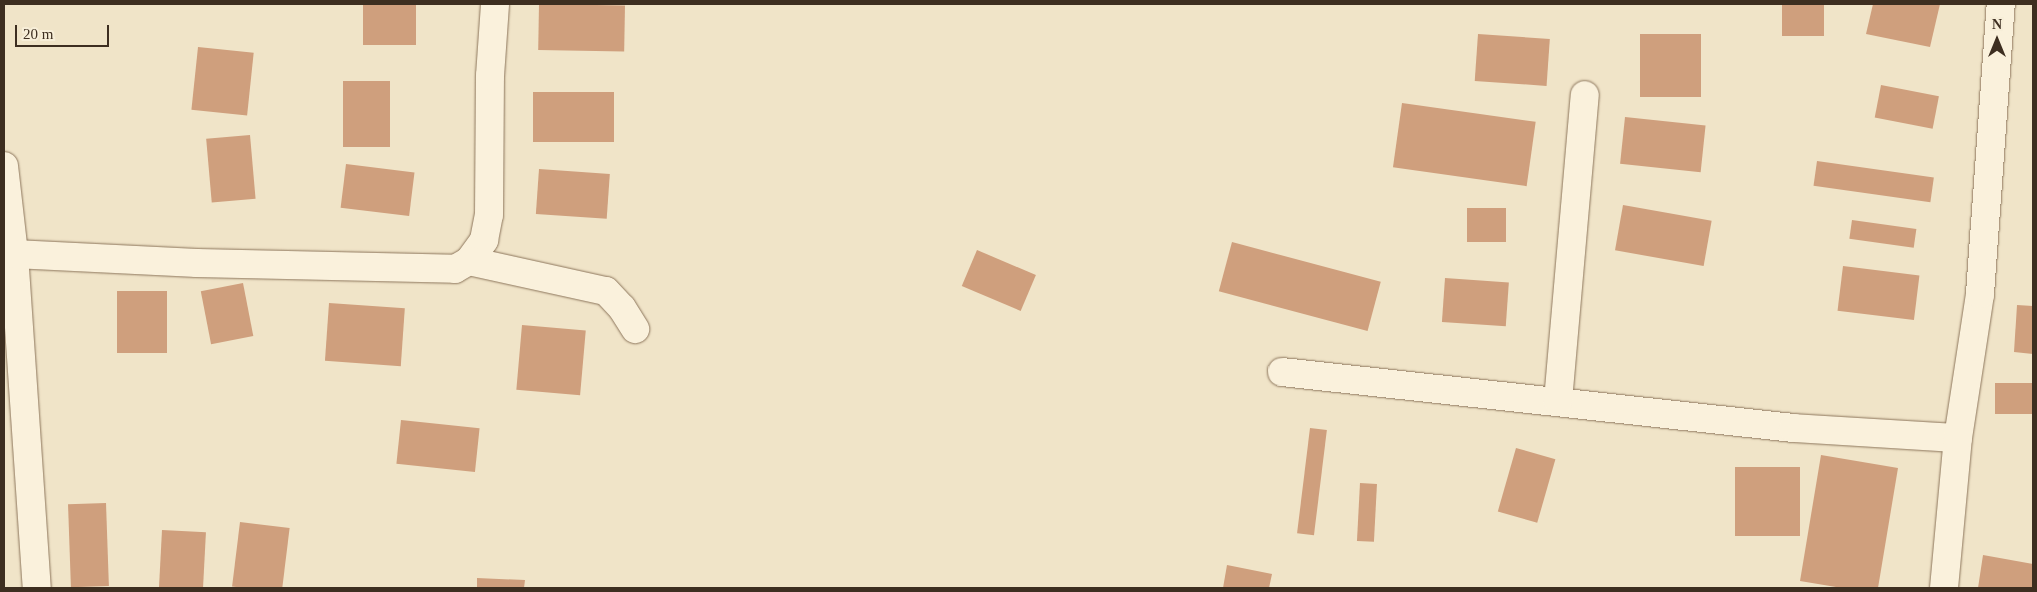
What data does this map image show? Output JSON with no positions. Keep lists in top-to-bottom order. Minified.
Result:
{"scale_bar":"20 m","north":"top"}
